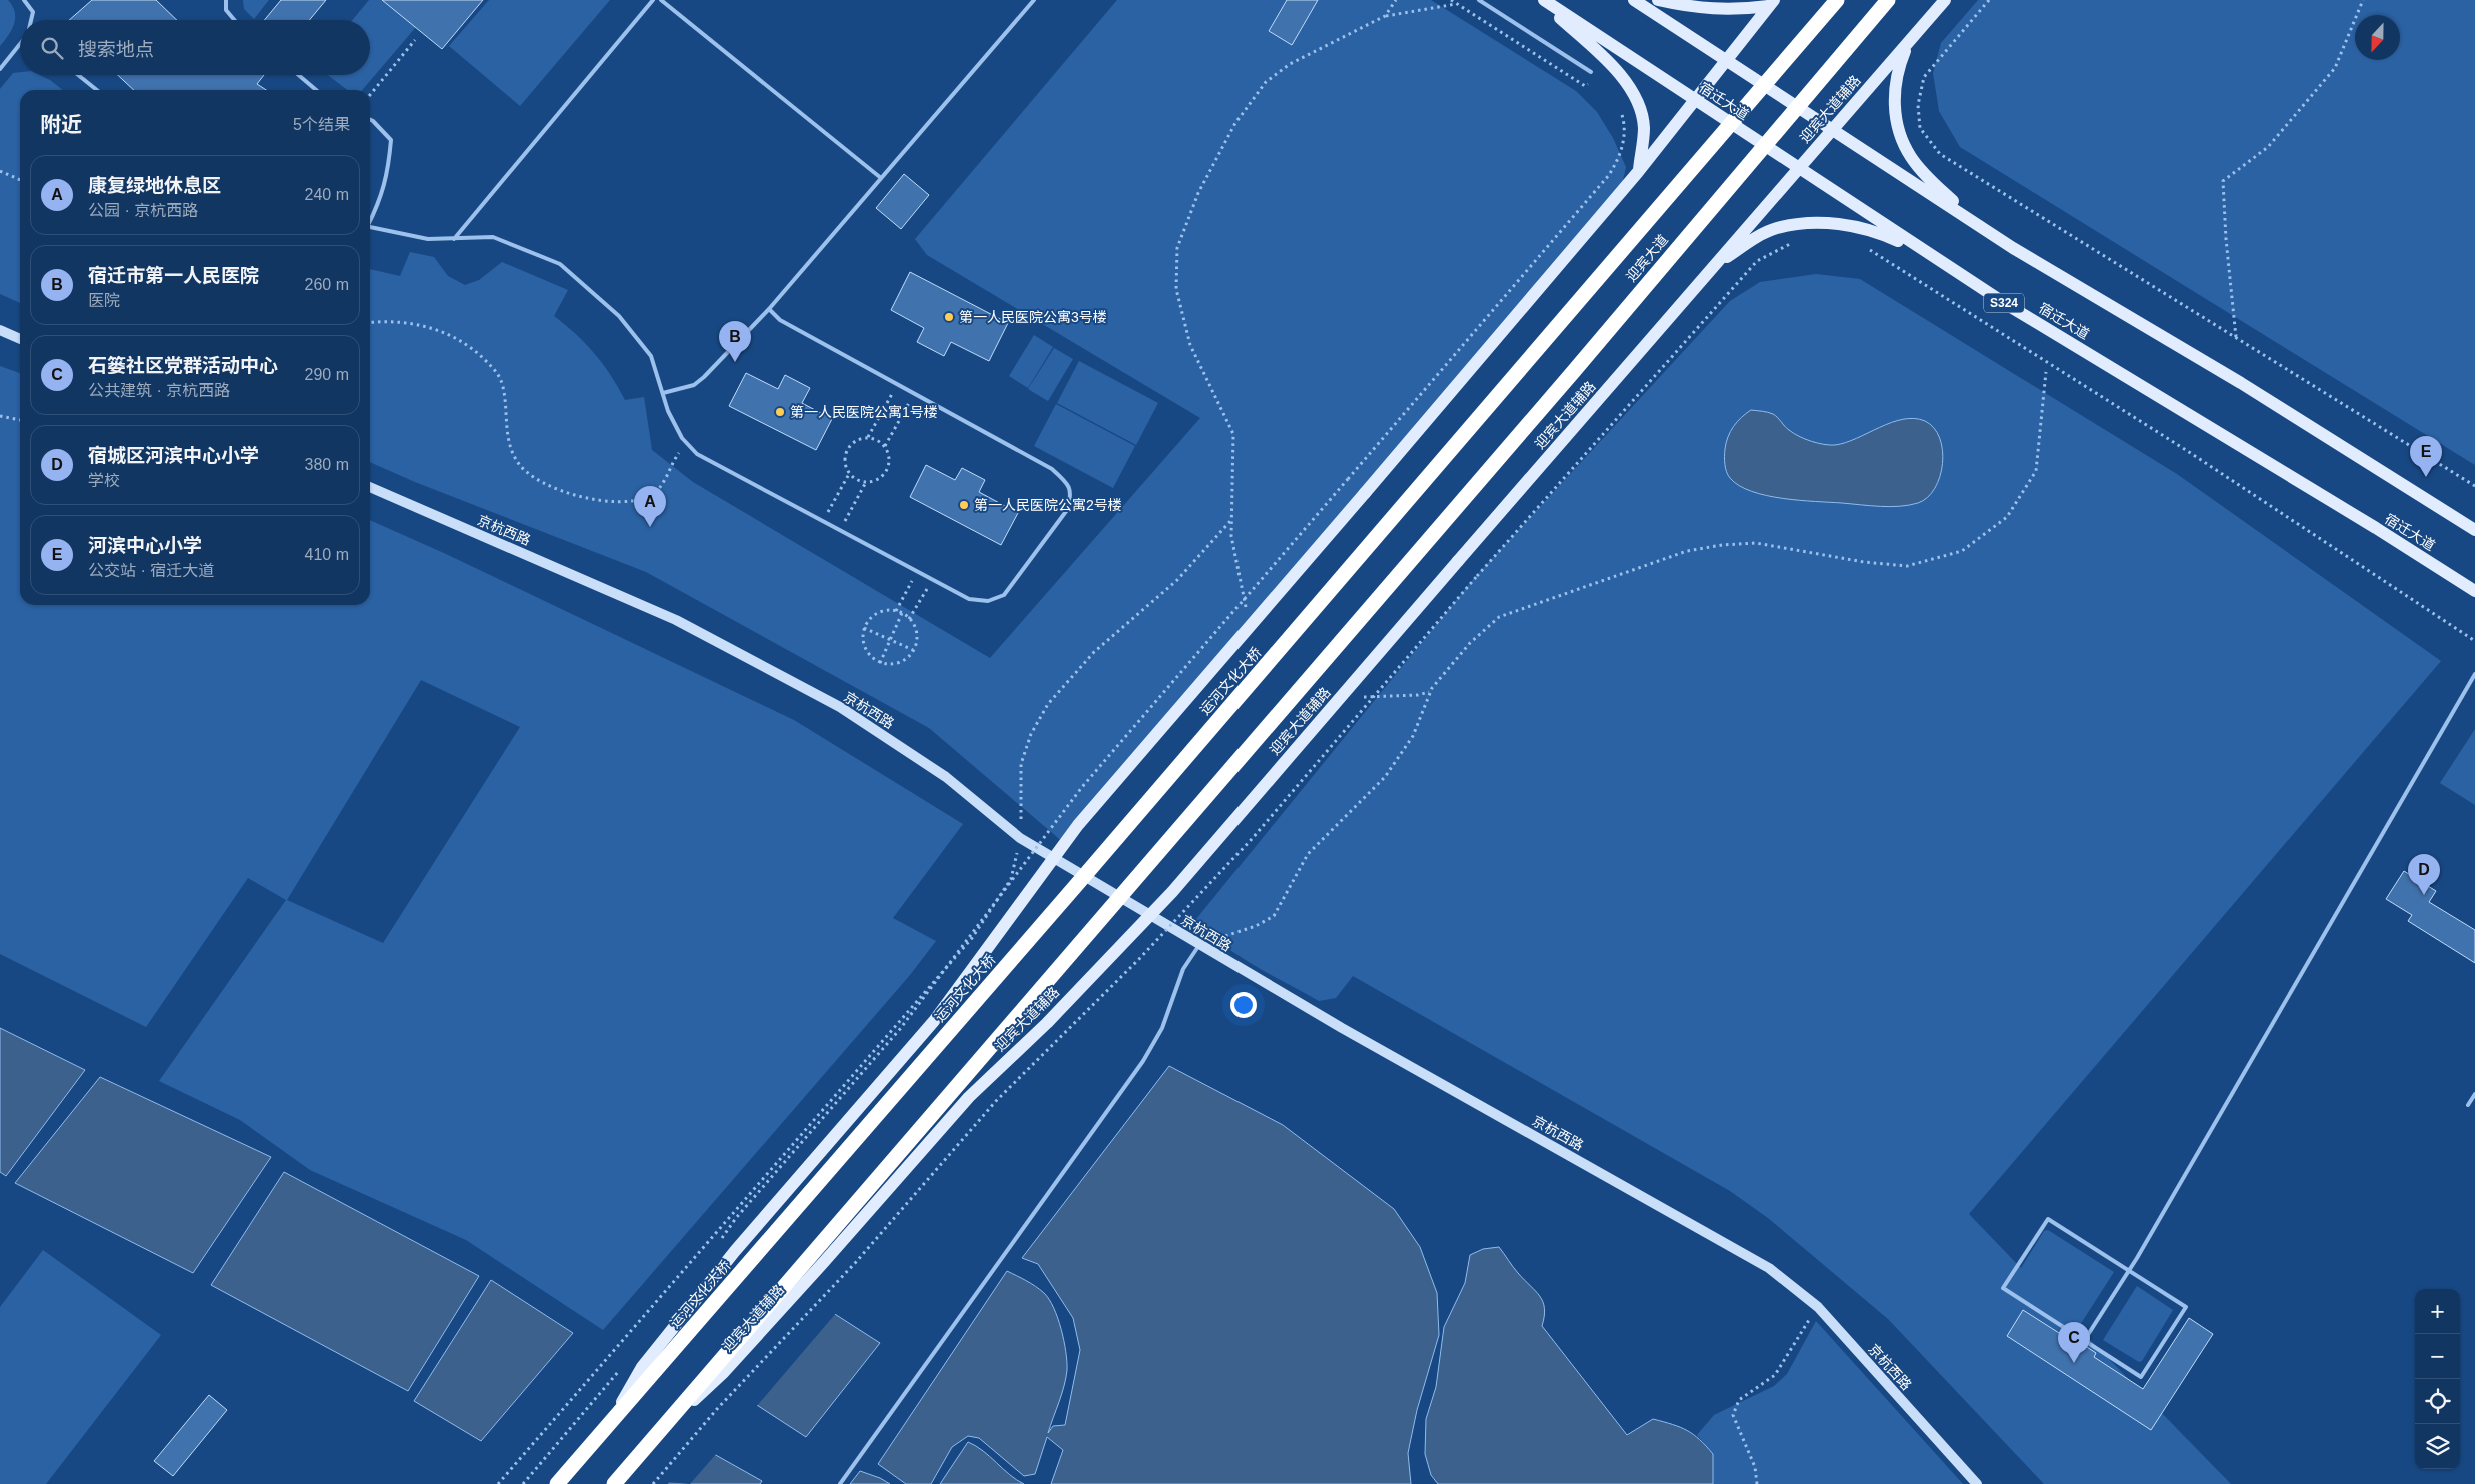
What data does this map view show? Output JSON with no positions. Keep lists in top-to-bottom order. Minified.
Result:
{"streets":{"highway":["迎宾大道","运河文化大桥"],"main road":["宿迁大道","迎宾大道辅路","S324","京杭西路"]},"crossings":[["宿迁大道","迎宾大道辅路"],["迎宾大道辅路","迎宾大道"],["迎宾大道","运河文化大桥"]],"places":["第一人民医院公寓3号楼","第一人民医院公寓1号楼","第一人民医院公寓2号楼"],"north":"bottom","page":{"search":"搜索地点","heading":["附近","5个结果"],"list":[{"mark":"A","name":"康复绿地休息区","note":"公园 · 京杭西路","value":"240 m"},{"mark":"B","name":"宿迁市第一人民医院","note":"医院","value":"260 m"},{"mark":"C","name":"石篓社区党群活动中心","note":"公共建筑 · 京杭西路","value":"290 m"},{"mark":"D","name":"宿城区河滨中心小学","note":"学校","value":"380 m"},{"mark":"E","name":"河滨中心小学","note":"公交站 · 宿迁大道","value":"410 m"}],"pins":["B","E","A","D","C"],"map_buttons":["+","−"]}}
